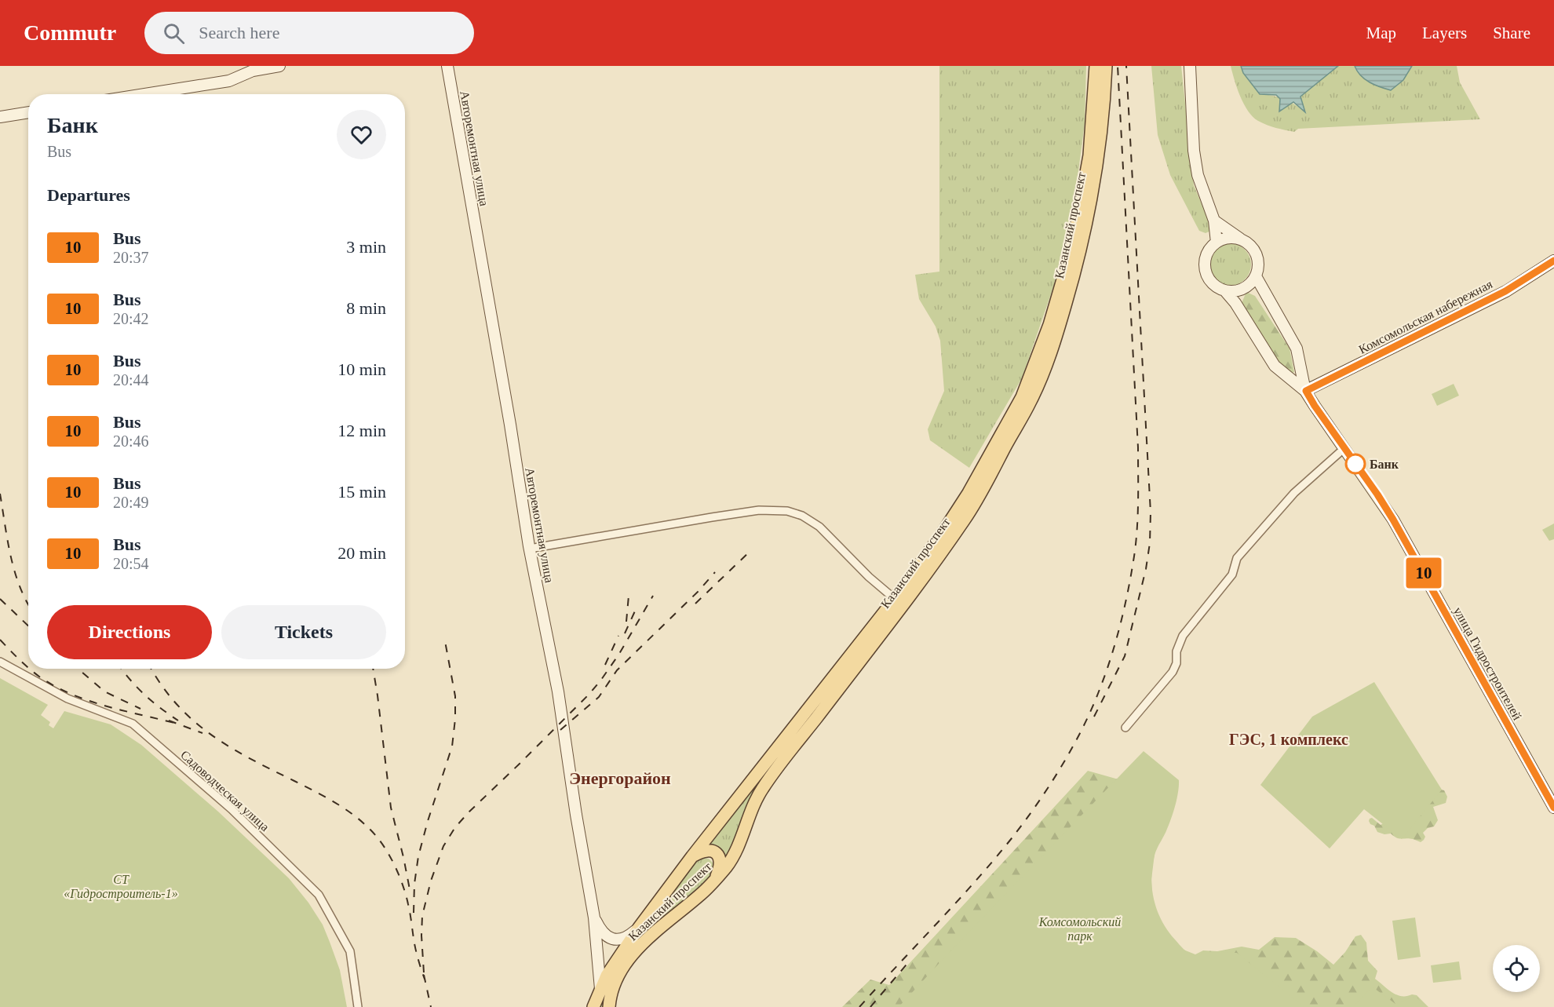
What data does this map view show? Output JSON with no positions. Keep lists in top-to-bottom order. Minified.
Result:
{"streets":{"main road":["Казанский проспект"],"street":["Авторемонтная улица","Комсомольская набережная","улица Гидростроителей","Садоводческая улица"]},"crossings":[["Авторемонтная улица","Казанский проспект"],["Комсомольская набережная","улица Гидростроителей"]],"districts":["ГЭС, 1 комплекс","Энергорайон"],"parks":["СТ «Гидростроитель-1»","Комсомольский парк"],"places":["Банк"],"lines":["bus line 10"],"page":{"header":"Commutr","search":"Search here","nav":["Map","Layers","Share"],"on_map":"10","heading":[["Банк","Bus"],"Departures"],"list":[{"mark":"10","name":"Bus","note":"20:37","value":"3 min"},{"mark":"10","name":"Bus","note":"20:42","value":"8 min"},{"mark":"10","name":"Bus","note":"20:44","value":"10 min"},{"mark":"10","name":"Bus","note":"20:46","value":"12 min"},{"mark":"10","name":"Bus","note":"20:49","value":"15 min"},{"mark":"10","name":"Bus","note":"20:54","value":"20 min"}],"buttons":["Directions","Tickets"]}}
